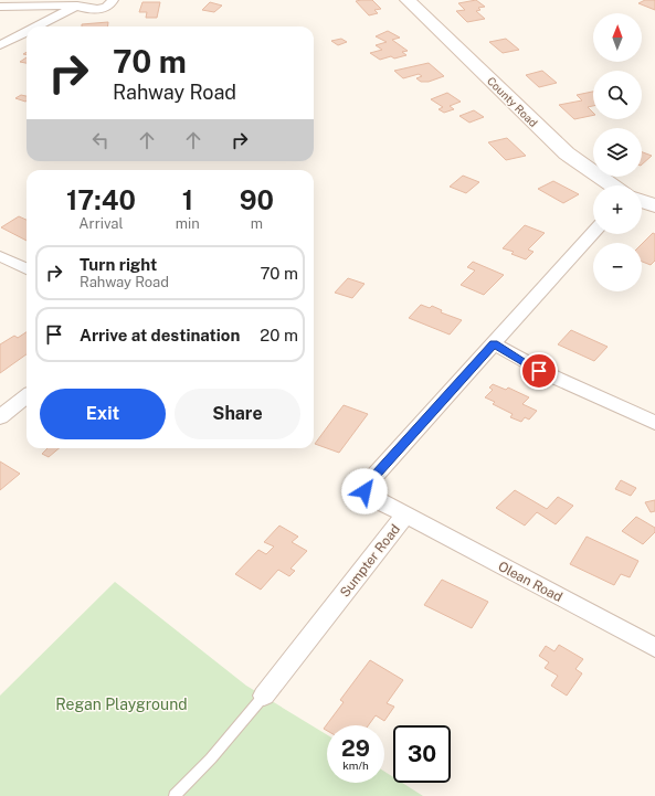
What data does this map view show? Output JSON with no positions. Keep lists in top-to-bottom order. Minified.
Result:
{"streets":{"street":["County Road","Sumpter Road","Olean Road"]},"crossings":[["Sumpter Road","Olean Road"]],"parks":["Regan Playground"],"north":"top","page":{"map_buttons":["+","−"],"turn":["70 m","Rahway Road"],"eta":["17:40","Arrival","1","min","90","m"],"list":[{"name":"Turn right","note":"Rahway Road","value":"70 m"},{"name":"Arrive at destination","value":"20 m"}],"buttons":["Exit","Share"],"speed":"29 km/h","limit":"30"}}
